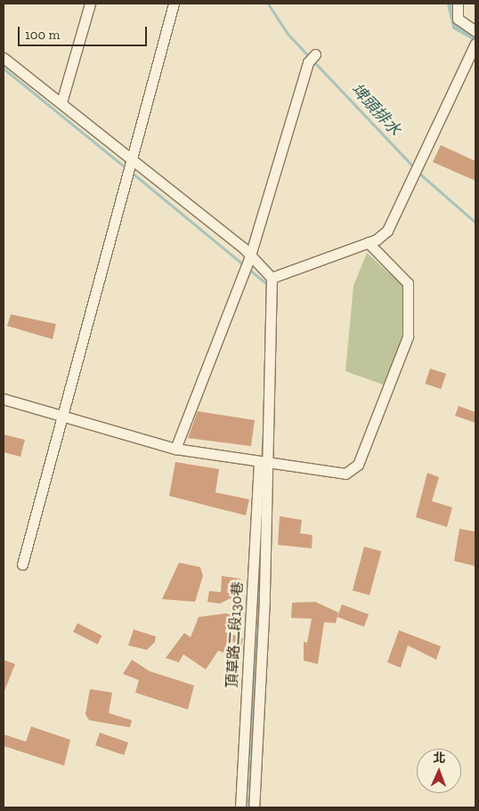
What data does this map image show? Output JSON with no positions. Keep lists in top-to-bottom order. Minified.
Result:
{"streets":{"street":["頂草路二段130巷"]},"water":["埤頭排水"],"scale_bar":"100 m","north":"top"}
